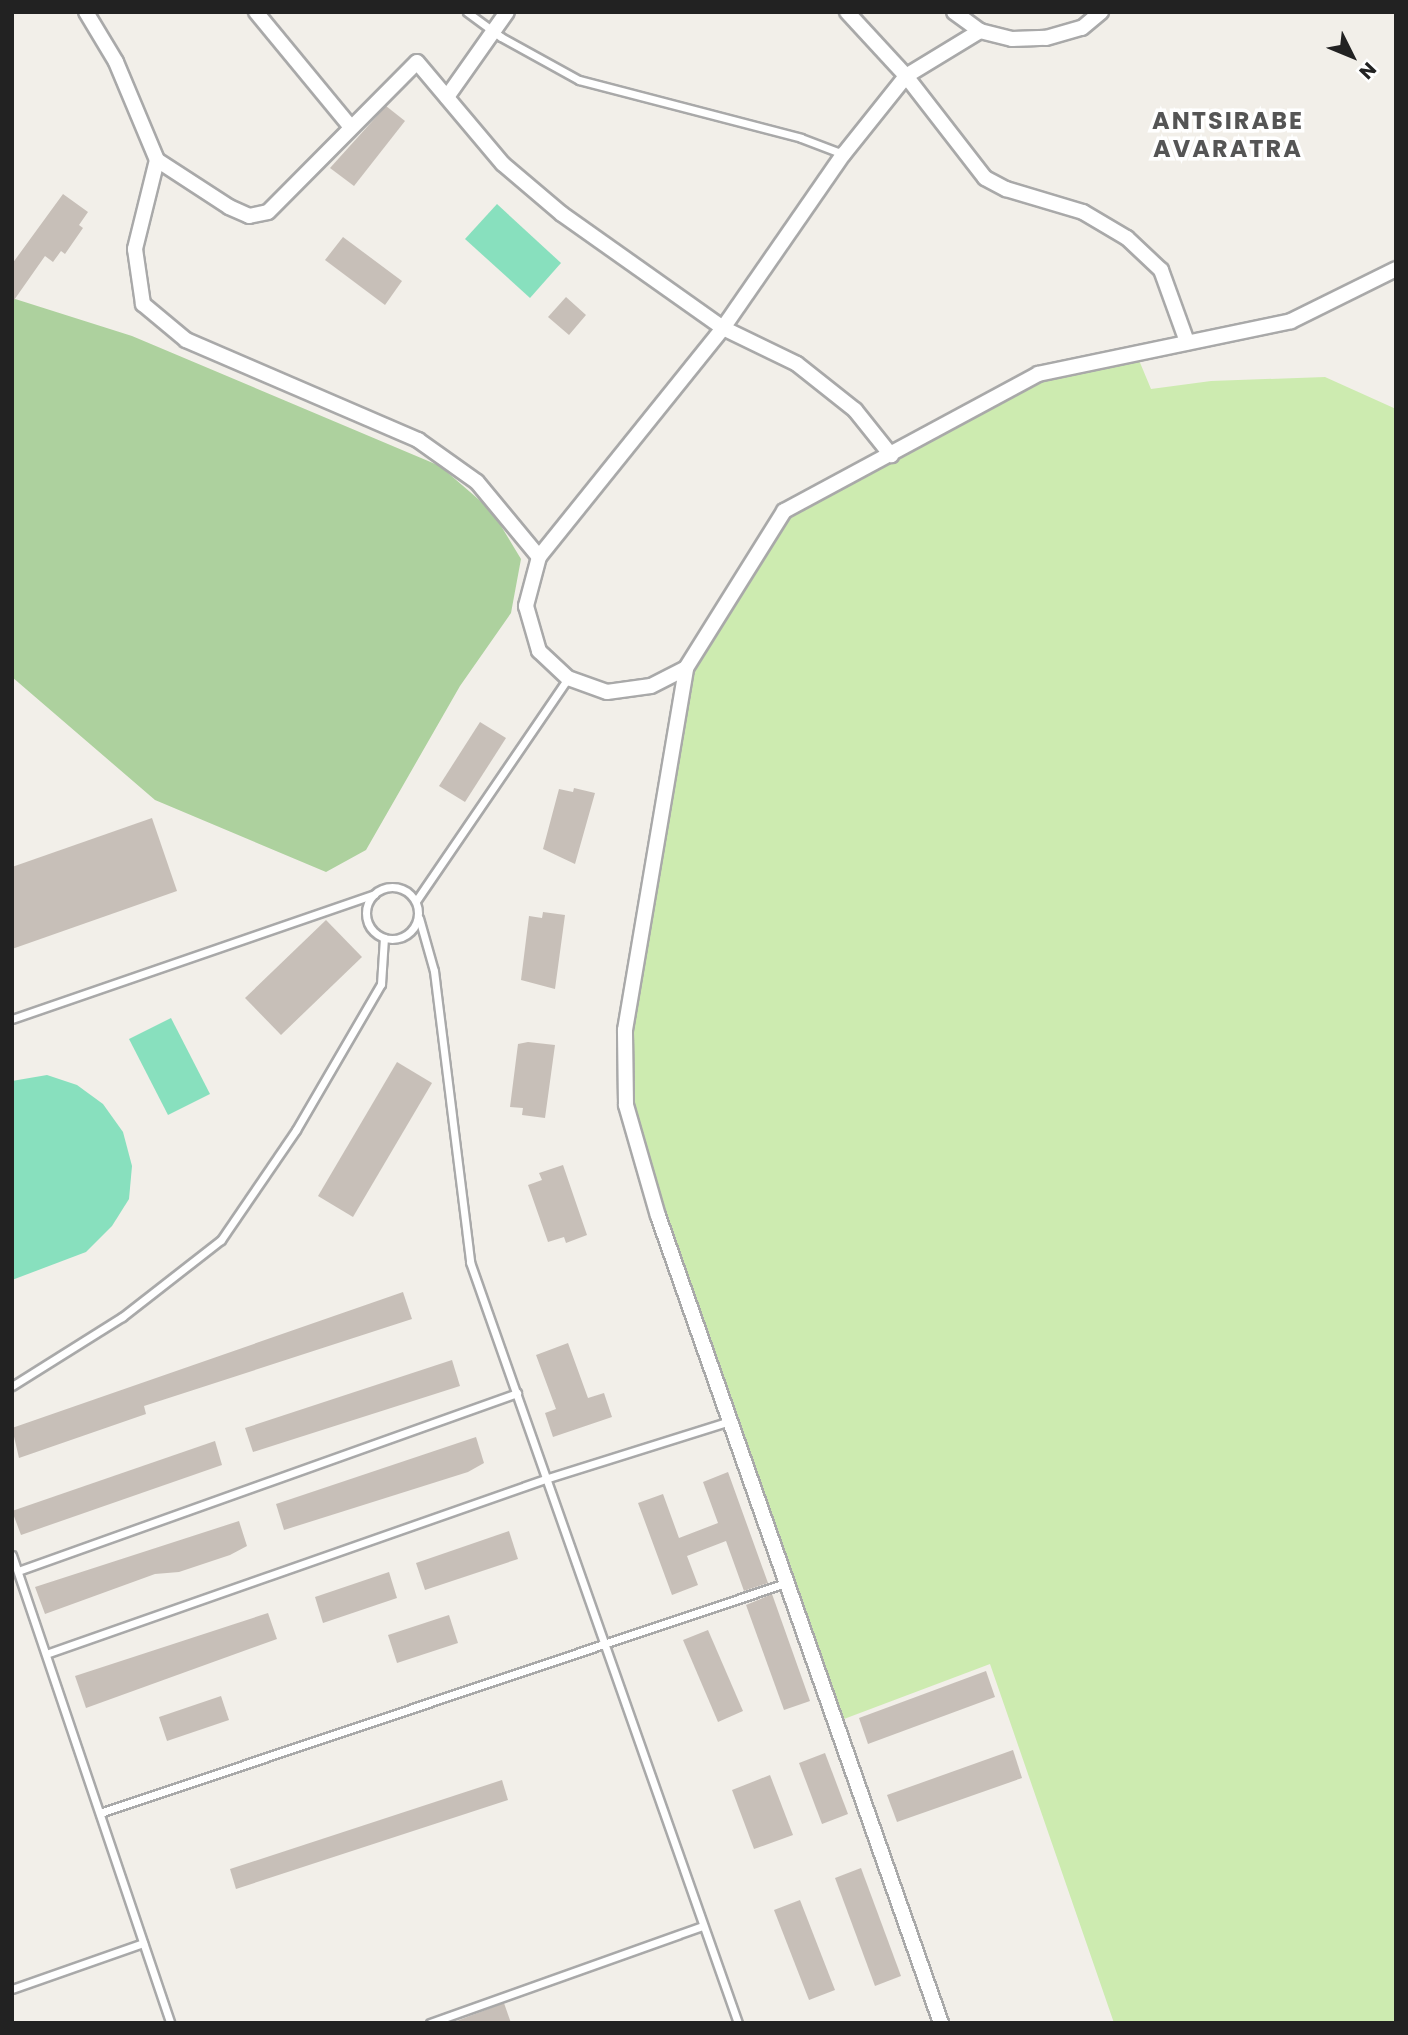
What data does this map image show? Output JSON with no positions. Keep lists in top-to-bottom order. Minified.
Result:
{"districts":["ANTSIRABE AVARATRA"],"north":"bottom right"}
